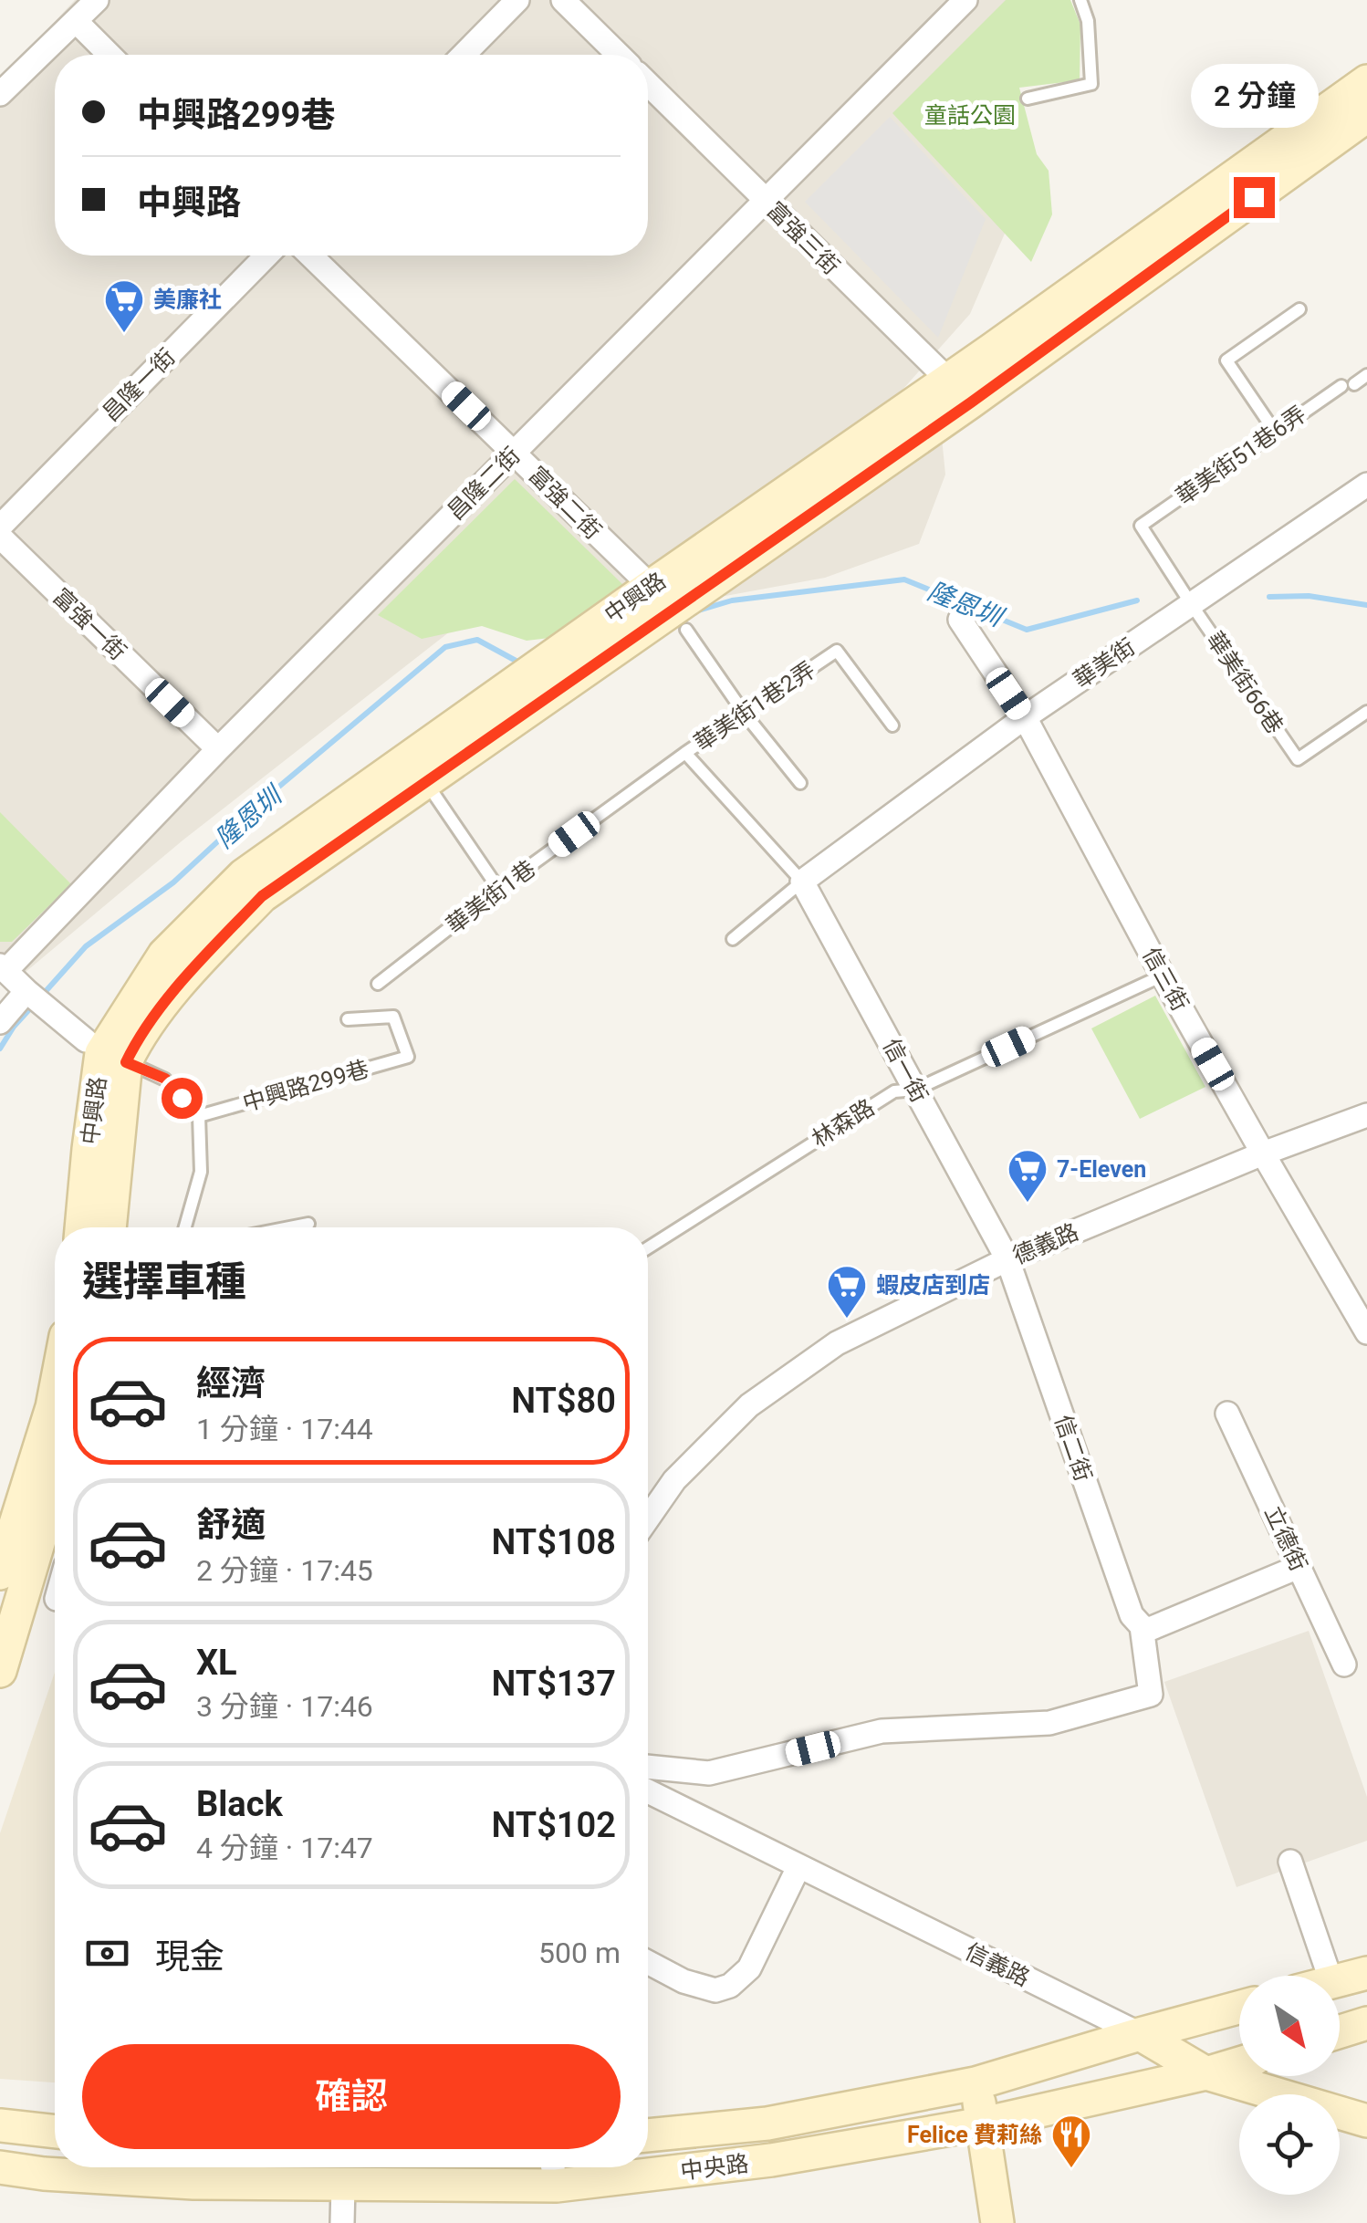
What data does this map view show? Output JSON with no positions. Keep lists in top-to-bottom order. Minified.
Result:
{"streets":{"street":["富強三街","昌隆一街","昌隆二街","富強二街","中興路","富強一街","華美街","信三街","信一街","德義路","信二街","立德街","信義路","中央路"],"lane":["華美街51巷6弄","華美街66巷","華美街1巷2弄","華美街1巷","中興路299巷","林森路"]},"crossings":[["富強三街","昌隆二街"],["富強三街","中興路"],["華美街51巷6弄","華美街66巷"],["昌隆二街","富強二街"],["昌隆二街","富強一街"],["富強二街","中興路"],["華美街","華美街66巷"],["華美街","信三街"],["華美街","信一街"],["華美街1巷2弄","華美街1巷"],["信三街","林森路"],["信三街","德義路"],["信一街","林森路"],["信一街","德義路"],["信一街","信二街"],["德義路","信二街"],["信義路","中央路"]],"water":["隆恩圳"],"parks":["童話公園"],"places":{"supermarket":["美廉社","7-Eleven","蝦皮店到店"],"restaurant":["Felice 費莉絲"]},"north":"bottom right","page":{"banner":["中興路299巷","中興路"],"bubble":"2 分鐘","heading":"選擇車種","list":[{"name":"經濟","note":"1 分鐘 · 17:44","value":"NT$80"},{"name":"舒適","note":"2 分鐘 · 17:45","value":"NT$108"},{"name":"XL","note":"3 分鐘 · 17:46","value":"NT$137"},{"name":"Black","note":"4 分鐘 · 17:47","value":"NT$102"}],"pay":["現金","500 m"],"buttons":"確認"}}
